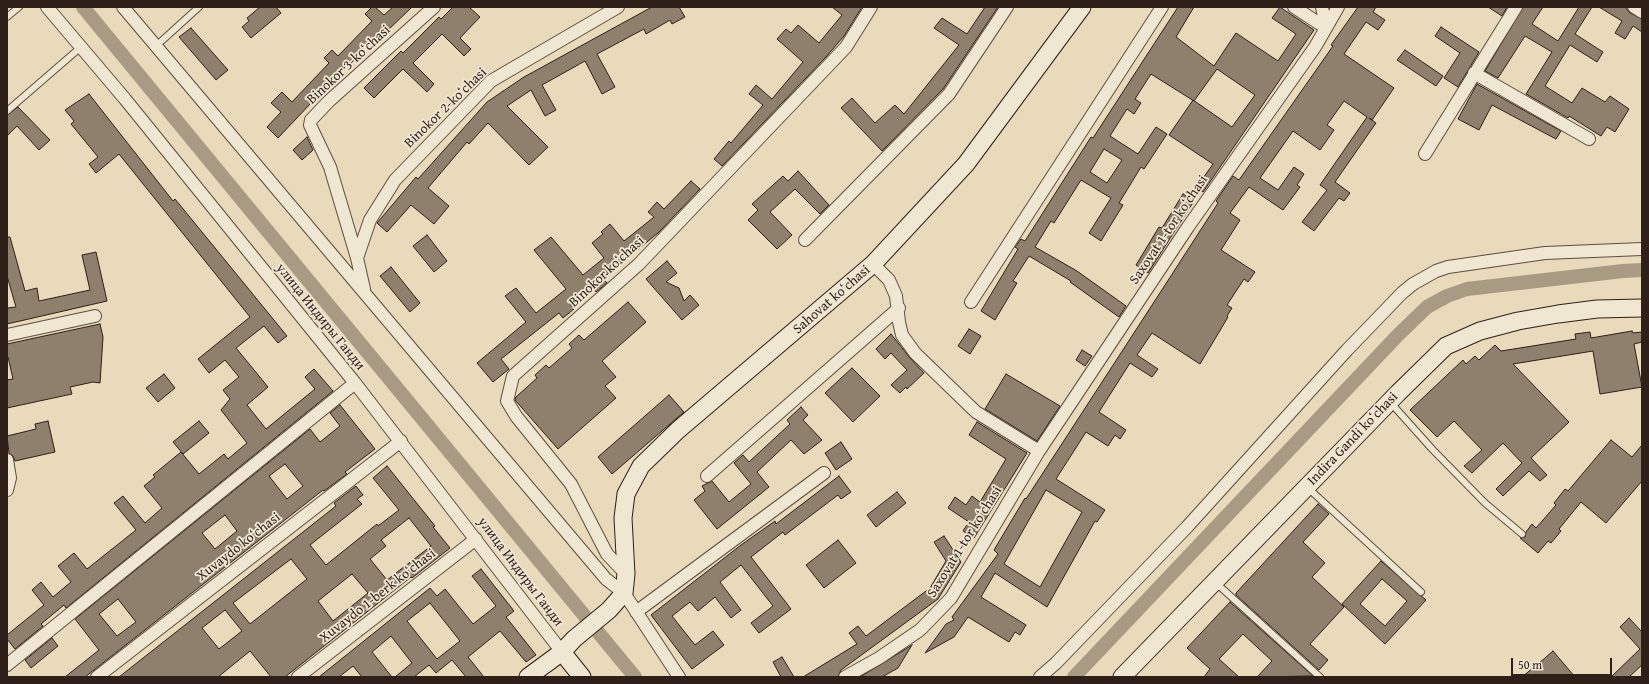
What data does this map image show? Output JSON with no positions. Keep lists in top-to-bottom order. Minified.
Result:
{"streets":{"street":["Binokor 3-koʻchasi","Binokor 2-koʻchasi","Saxovat 1-tor koʻchasi","Binokor koʻchasi","Sahovat koʻchasi","улица Индиры Ганди","Indira Gandi koʻchasi","Xuvaydo koʻchasi","Xuvaydo 1-berk koʻchasi"]},"crossings":[["Binokor 3-koʻchasi","Binokor 2-koʻchasi"],["Binokor koʻchasi","Sahovat koʻchasi"],["улица Индиры Ганди","Xuvaydo koʻchasi"],["улица Индиры Ганди","Xuvaydo 1-berk koʻchasi"]],"scale_bar":"50 m"}
